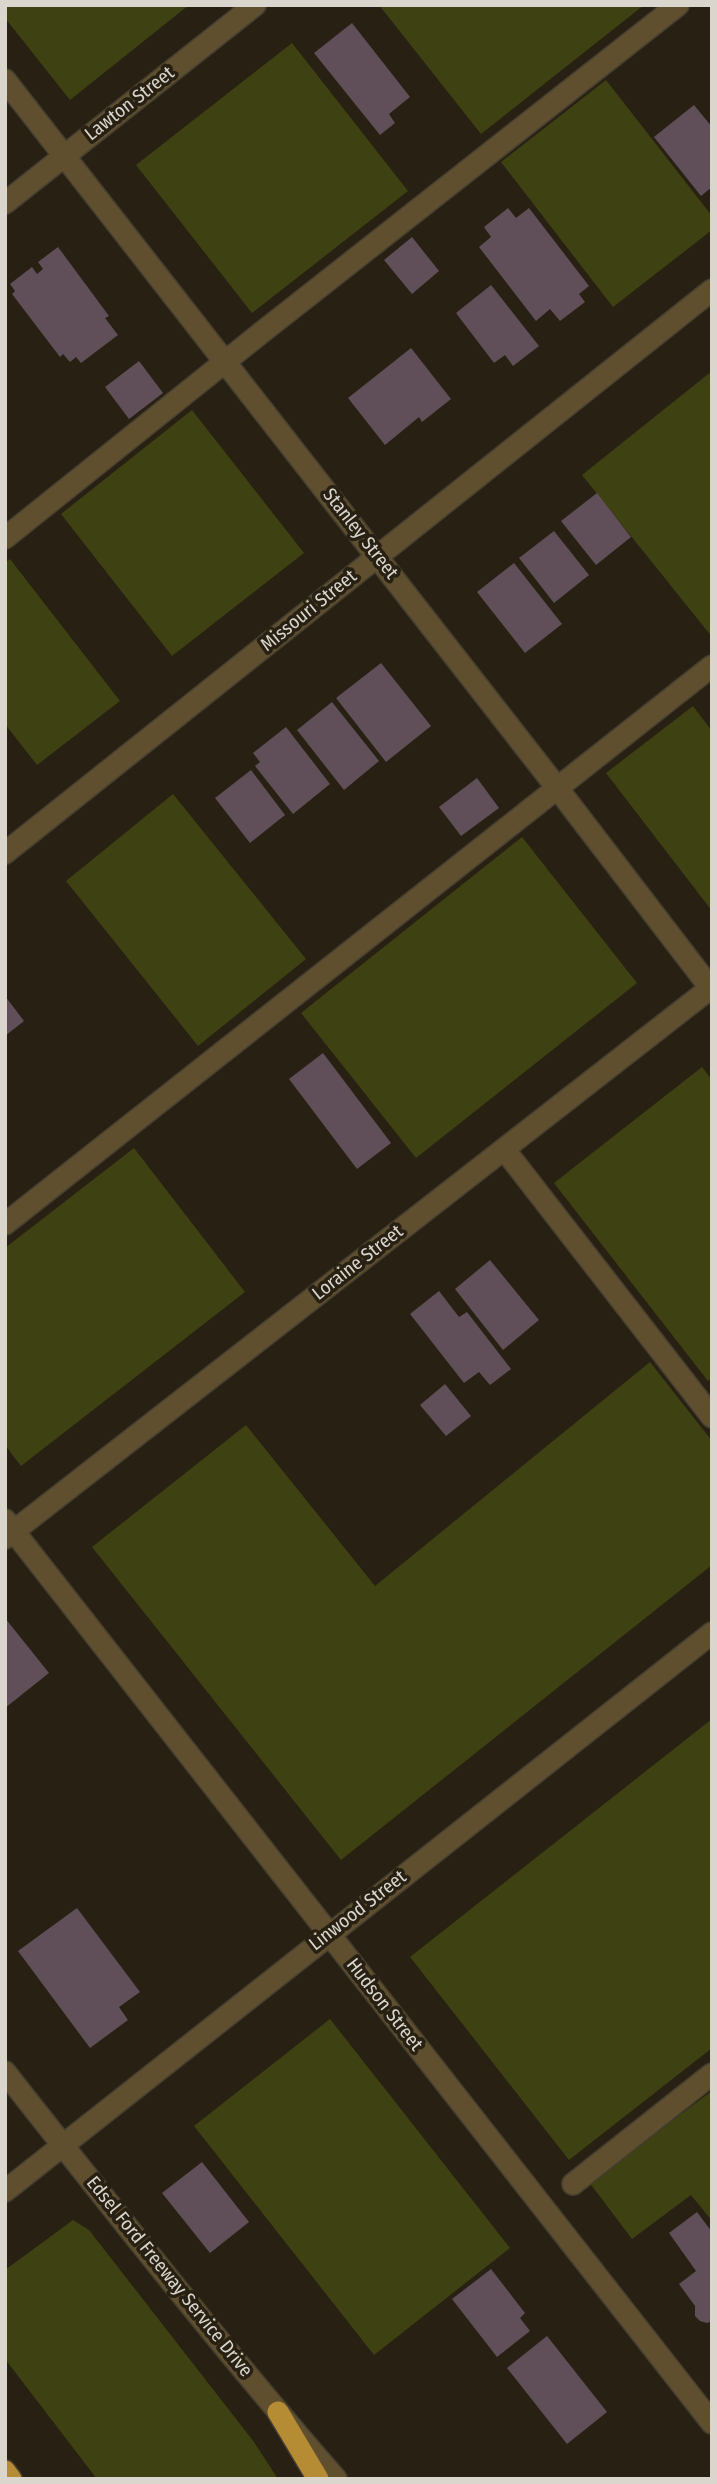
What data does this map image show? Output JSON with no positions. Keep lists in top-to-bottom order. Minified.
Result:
{"streets":{"street":["Lawton Street","Stanley Street","Missouri Street","Loraine Street","Linwood Street","Hudson Street","Edsel Ford Freeway Service Drive"]},"crossings":[["Lawton Street","Stanley Street"],["Stanley Street","Missouri Street"],["Stanley Street","Loraine Street"],["Loraine Street","Hudson Street"],["Linwood Street","Hudson Street"],["Linwood Street","Edsel Ford Freeway Service Drive"]]}
